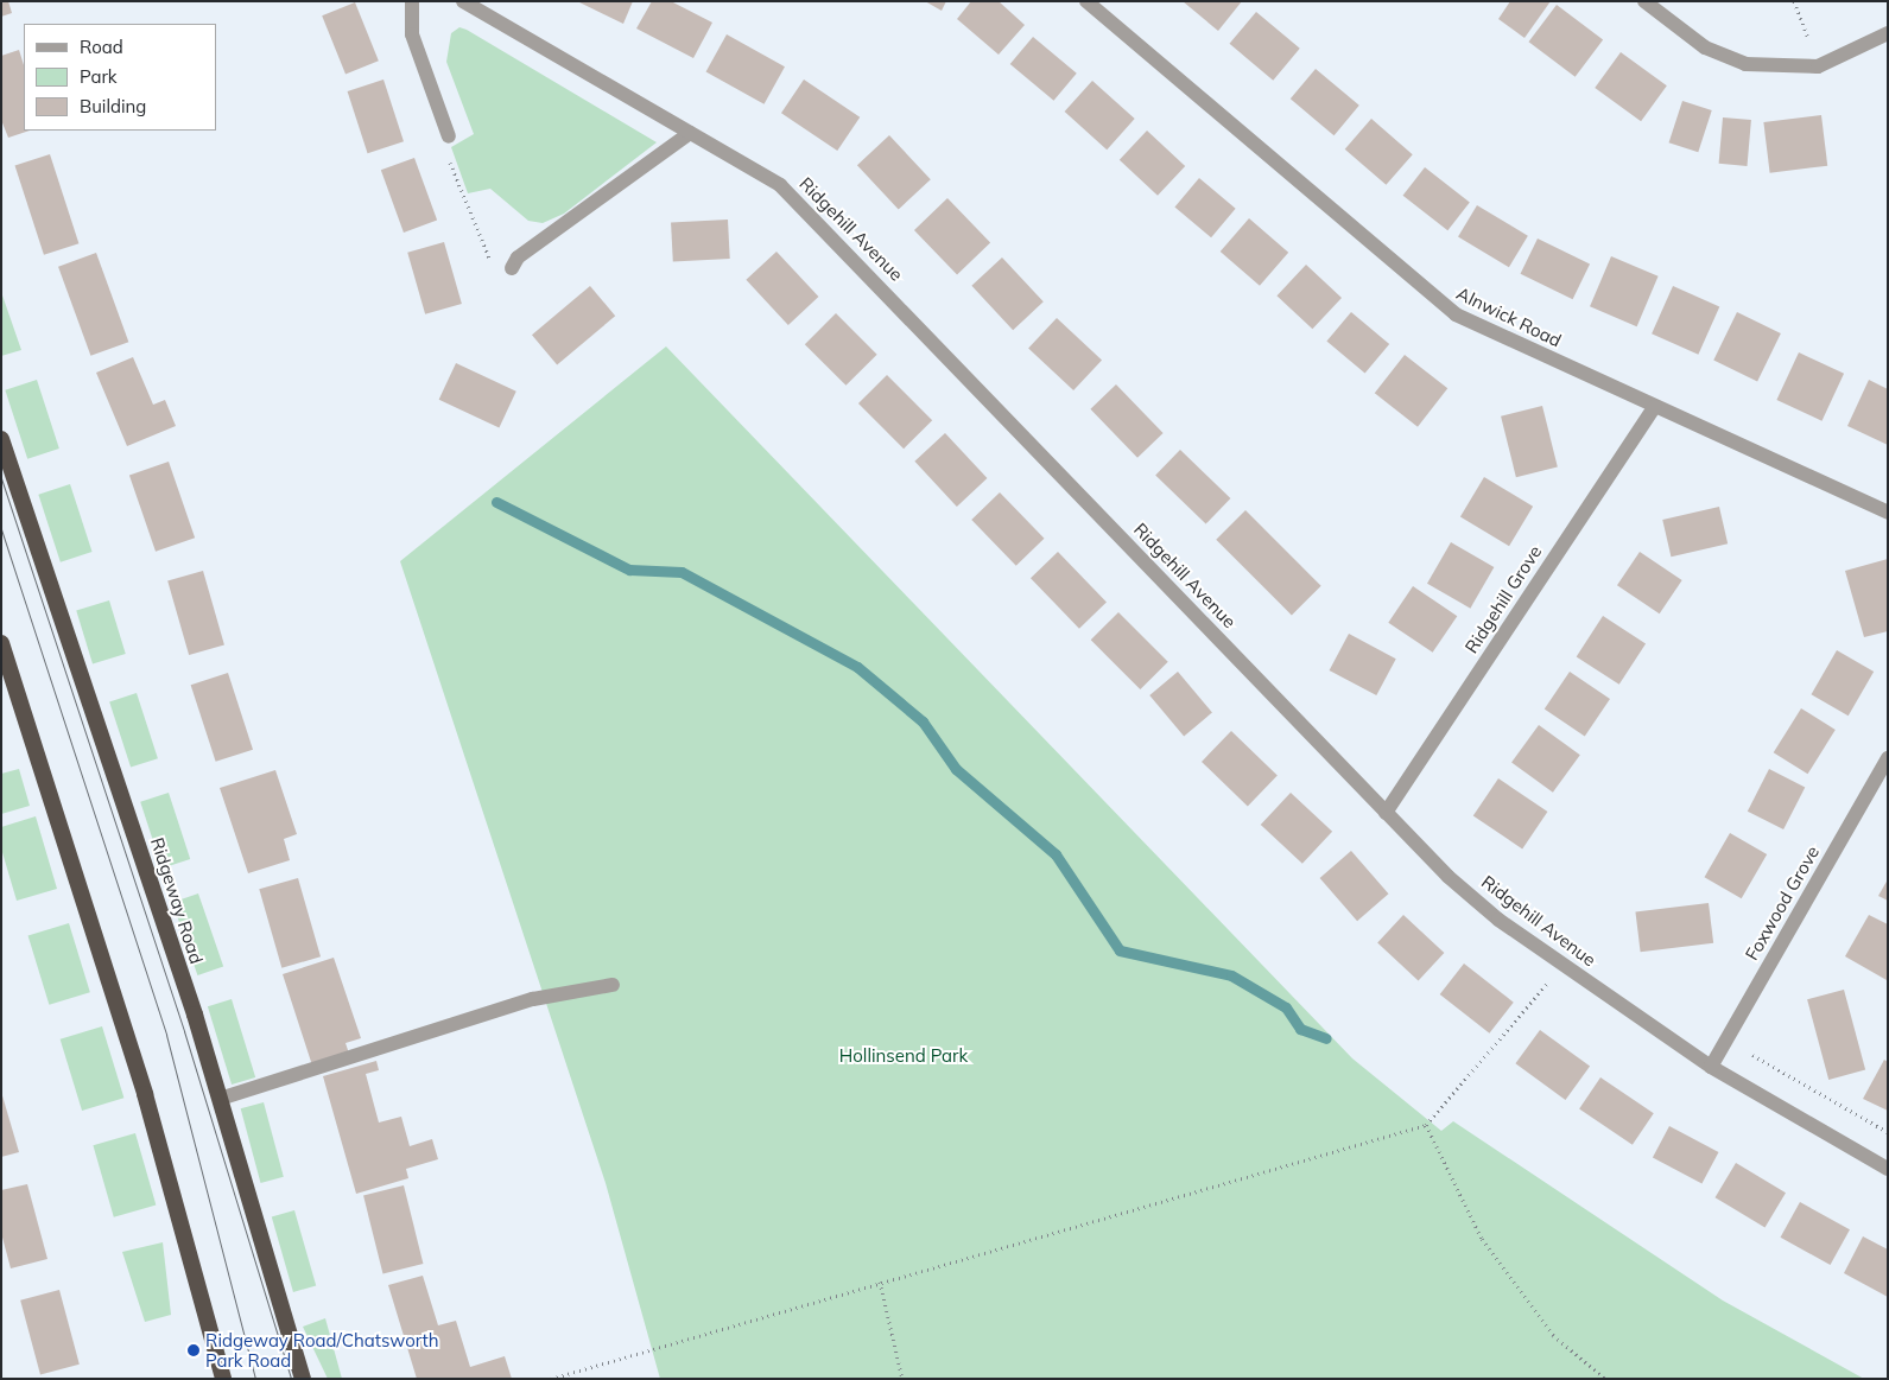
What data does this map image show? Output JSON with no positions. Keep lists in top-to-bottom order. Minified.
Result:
{"streets":{"highway":["Ridgeway Road"],"street":["Ridgehill Avenue","Alnwick Road","Ridgehill Grove","Foxwood Grove"]},"crossings":[["Ridgehill Avenue","Ridgehill Grove"],["Ridgehill Avenue","Foxwood Grove"],["Alnwick Road","Ridgehill Grove"]],"parks":["Hollinsend Park"],"places":["Ridgeway Road/Chatsworth Park Road"],"legend":["Road","Park","Building"]}
